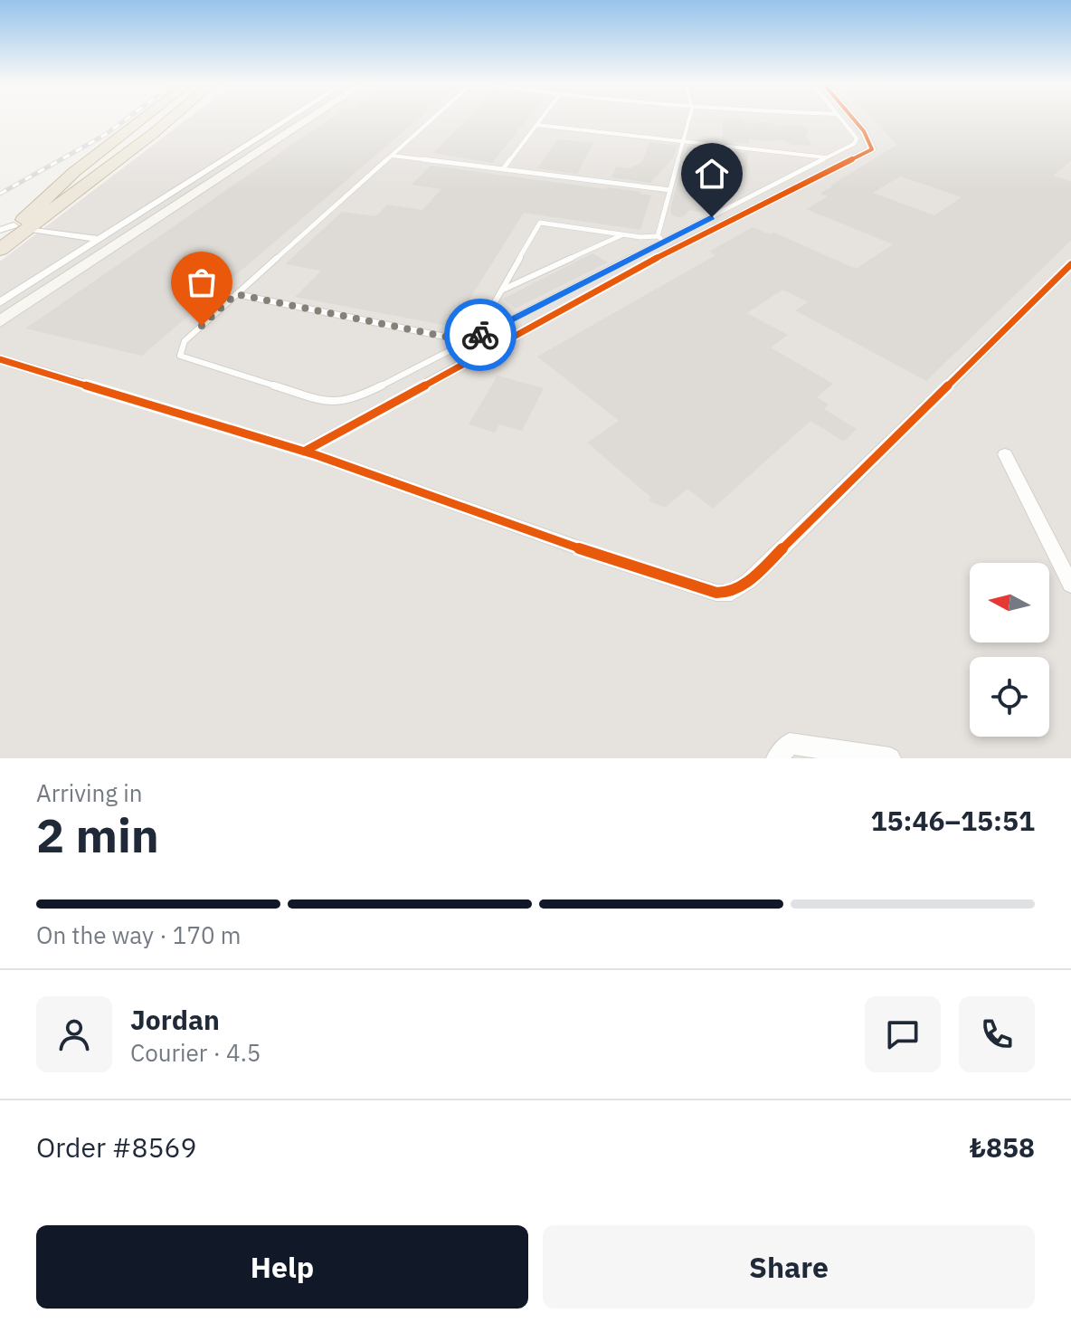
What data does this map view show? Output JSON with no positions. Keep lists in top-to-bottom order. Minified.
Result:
{"north":"left","page":{"heading":["2 min","Arriving in","15:46–15:51"],"panel":["Jordan","Courier · 4.5","Order #8569","₺858"],"bar":"On the way · 170 m","buttons":["Help","Share"]}}
